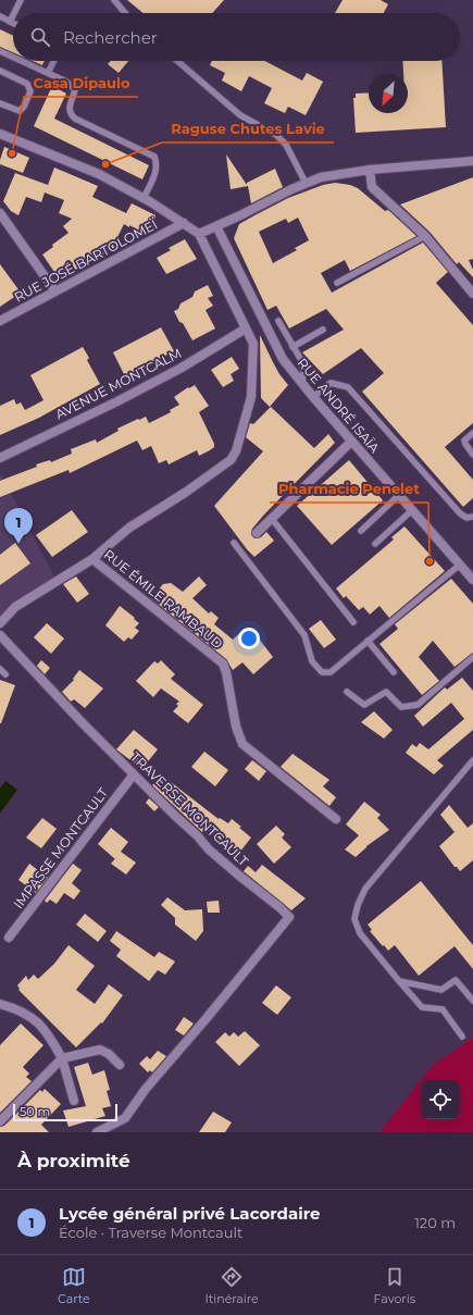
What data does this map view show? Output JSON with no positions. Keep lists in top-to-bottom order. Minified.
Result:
{"streets":{"street":["RUE JOSÉ BARTOLOMEÏ","AVENUE MONTCALM","RUE ANDRÉ ISAÏA","RUE ÉMILE RAMBAUD","TRAVERSE MONTCAULT","IMPASSE MONTCAULT"]},"crossings":[["TRAVERSE MONTCAULT","IMPASSE MONTCAULT"]],"places":["Casa Dipaulo","Raguse Chutes Lavie","Pharmacie Penelet"],"scale_bar":"50 m","north":"bottom left","page":{"search":"Rechercher","pins":"1","scale":"50 m","heading":"À proximité","list":[{"mark":"1","name":"Lycée général privé Lacordaire","note":"École · Traverse Montcault","value":"120 m"}],"nav":["Carte","Itinéraire","Favoris"]}}
